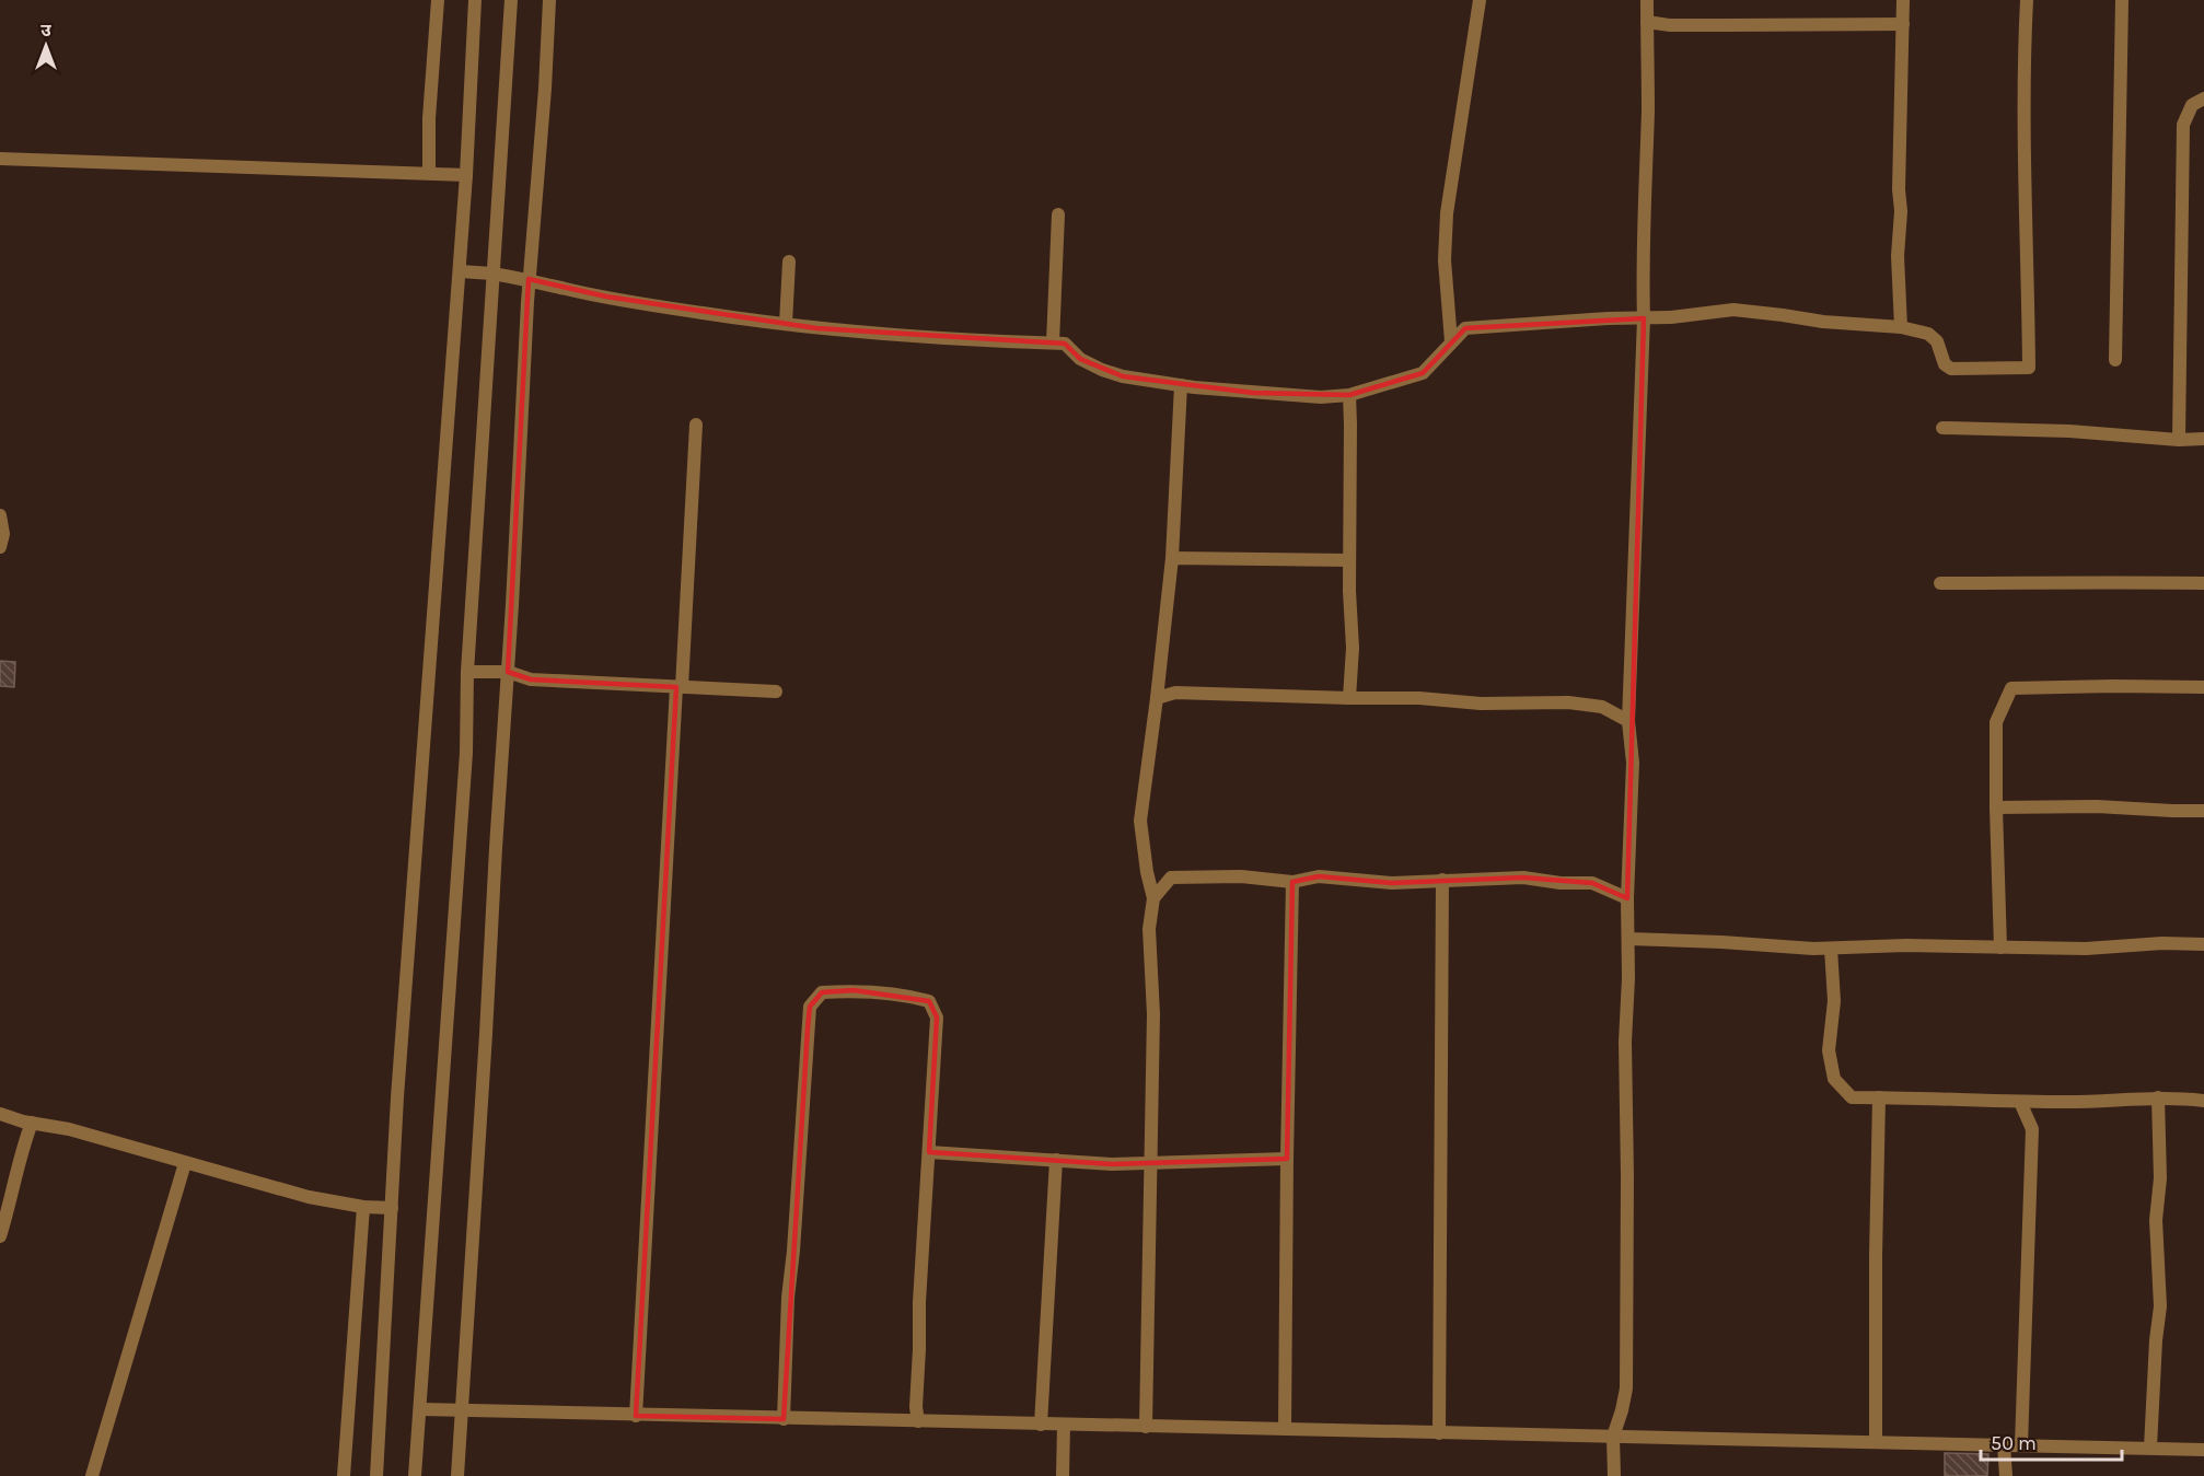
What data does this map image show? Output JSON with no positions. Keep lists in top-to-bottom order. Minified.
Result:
{"scale_bar":"50 m","north":"top"}
